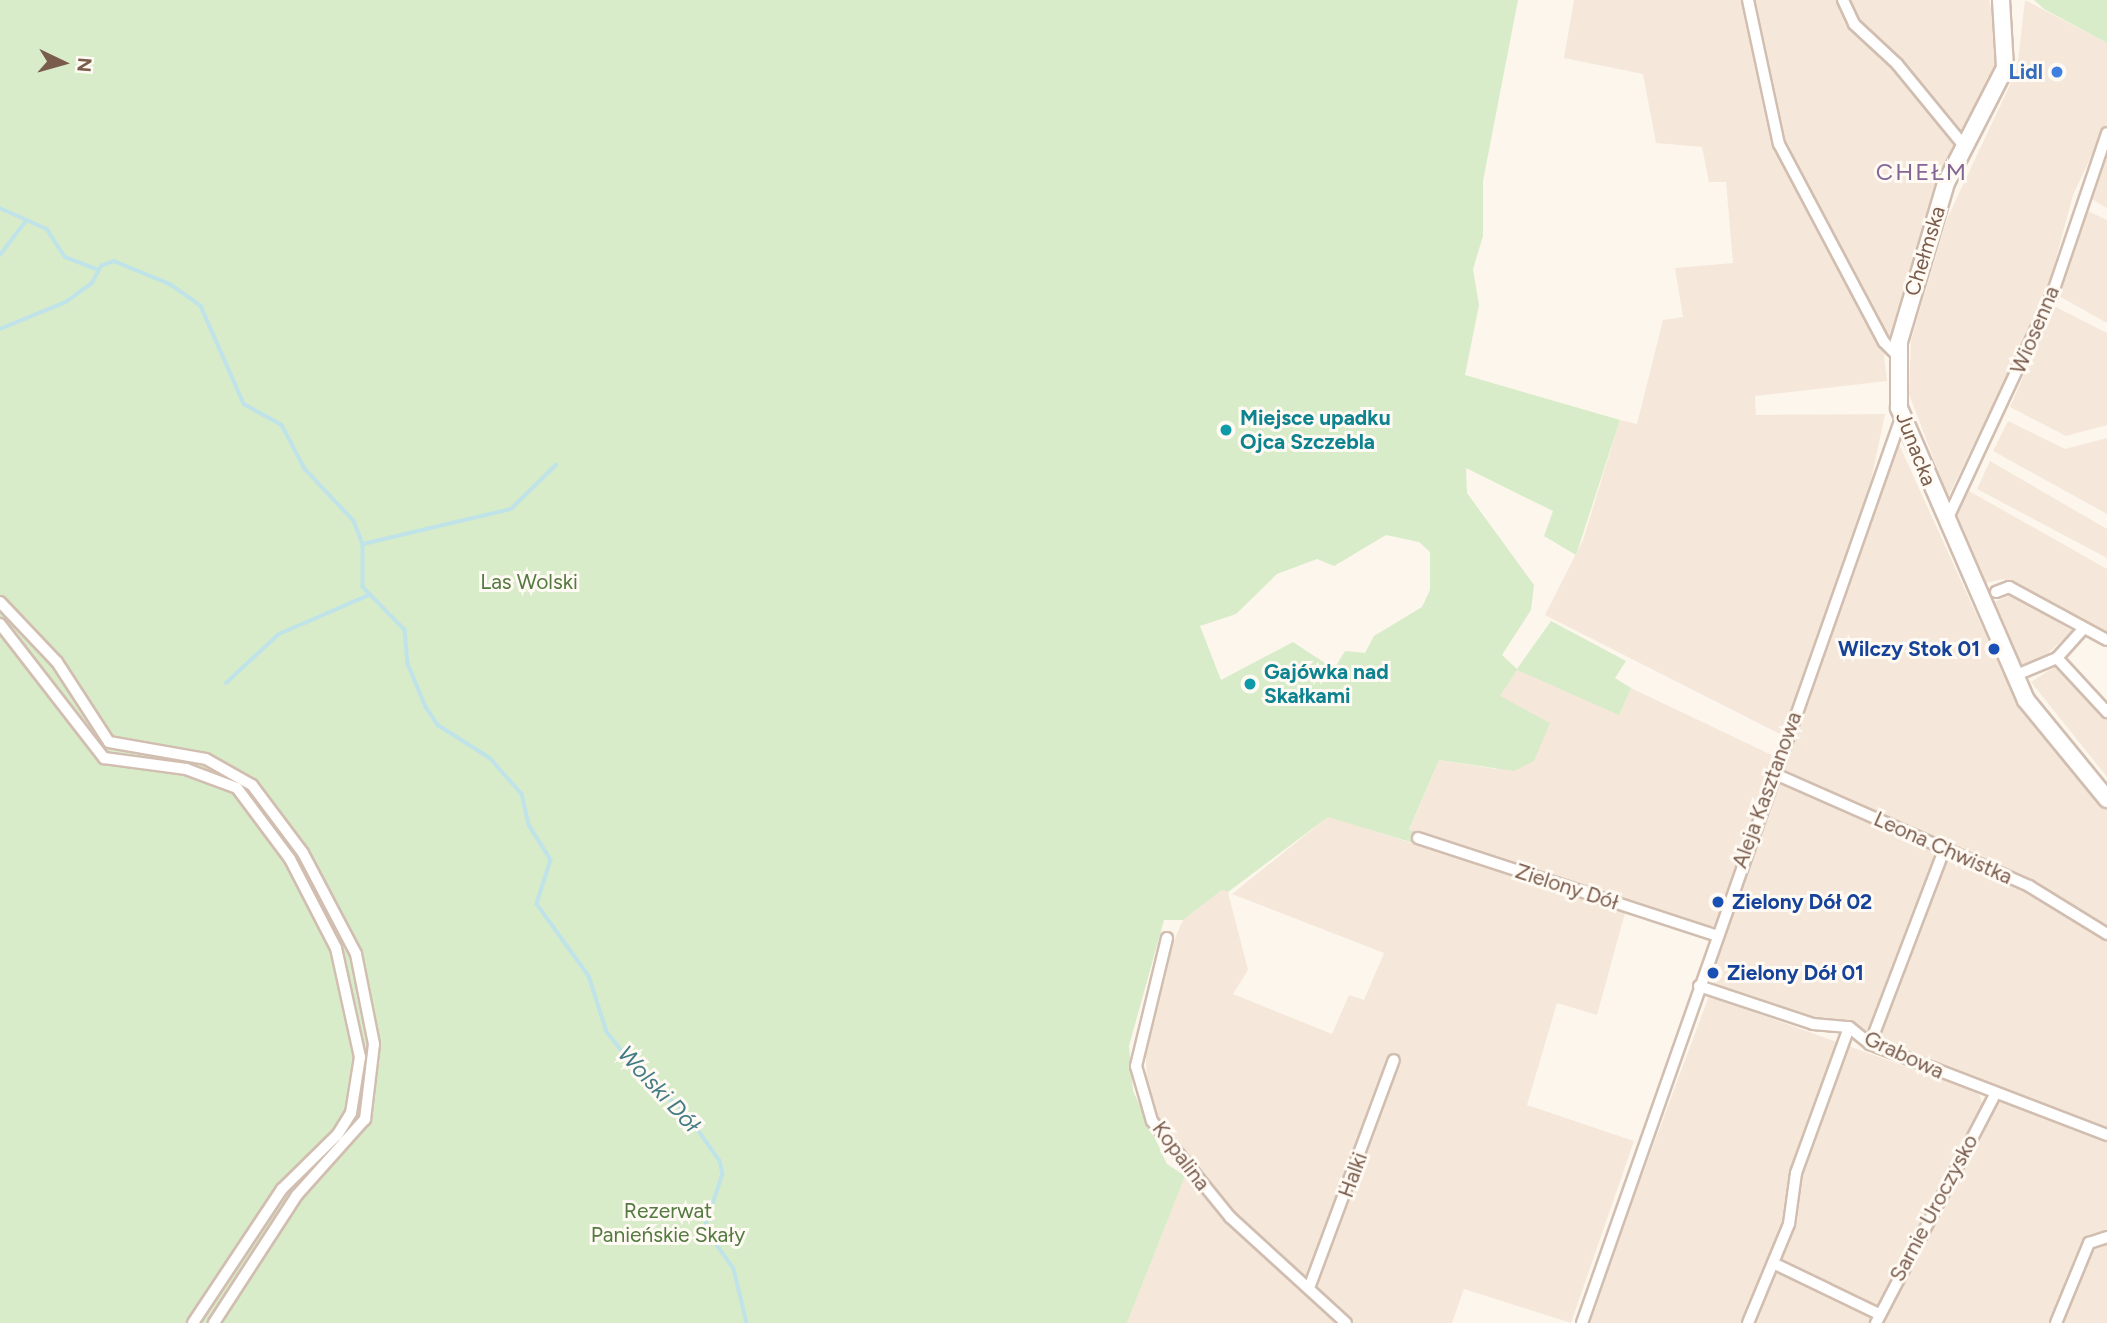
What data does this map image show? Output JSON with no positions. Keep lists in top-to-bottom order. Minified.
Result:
{"streets":{"street":["Chełmska","Wiosenna","Junacka","Aleja Kasztanowa","Leona Chwistka","Zielony Dół","Grabowa","Kopalina","Halki","Sarnie Uroczysko"]},"crossings":[["Chełmska","Junacka"],["Wiosenna","Junacka"],["Junacka","Aleja Kasztanowa"],["Aleja Kasztanowa","Leona Chwistka"],["Aleja Kasztanowa","Zielony Dół"],["Aleja Kasztanowa","Grabowa"],["Grabowa","Sarnie Uroczysko"],["Kopalina","Halki"]],"districts":["CHEŁM"],"water":["Wolski Dół"],"parks":["Las Wolski","Rezerwat Panieńskie Skały"],"places":["Lidl","Miejsce upadku Ojca Szczebla","Wilczy Stok 01","Gajówka nad Skałkami","Zielony Dół 02","Zielony Dół 01"],"north":"right"}
